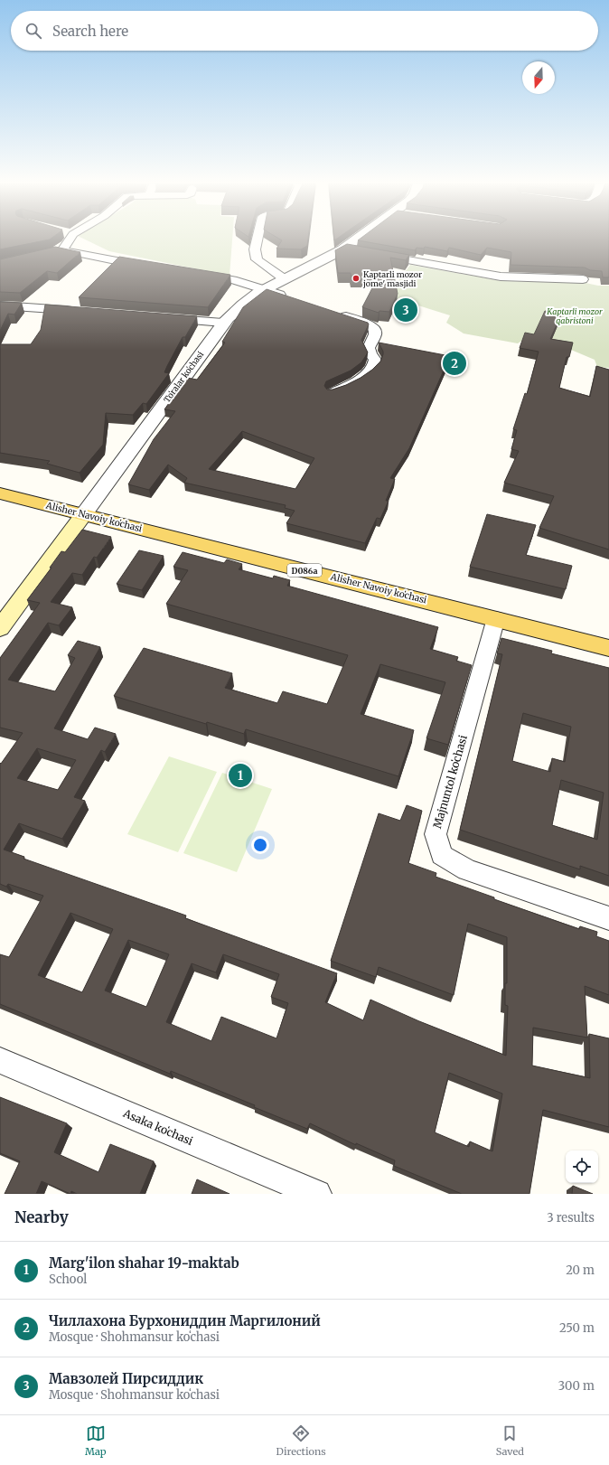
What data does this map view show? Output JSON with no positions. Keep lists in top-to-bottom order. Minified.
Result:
{"streets":{"main road":["Toʻralar koʻchasi","Alisher Navoiy koʻchasi","D086a"],"street":["Majnuntol koʻchasi","Asaka koʻchasi"]},"crossings":[["Toʻralar koʻchasi","Alisher Navoiy koʻchasi"],["Alisher Navoiy koʻchasi","Majnuntol koʻchasi"]],"parks":["Kaptarli mozor qabristoni"],"places":["Kaptarli mozor jome' masjidi"],"north":"bottom","page":{"search":"Search here","pins":["3","2","1"],"heading":["Nearby","3 results"],"list":[{"mark":"1","name":"Marg'ilon shahar 19-maktab","note":"School","value":"20 m"},{"mark":"2","name":"Чиллахона Бурхониддин Маргилоний","note":"Mosque · Shohmansur koʻchasi","value":"250 m"},{"mark":"3","name":"Мавзолей Пирсиддик","note":"Mosque · Shohmansur koʻchasi","value":"300 m"}],"nav":["Map","Directions","Saved"]}}
